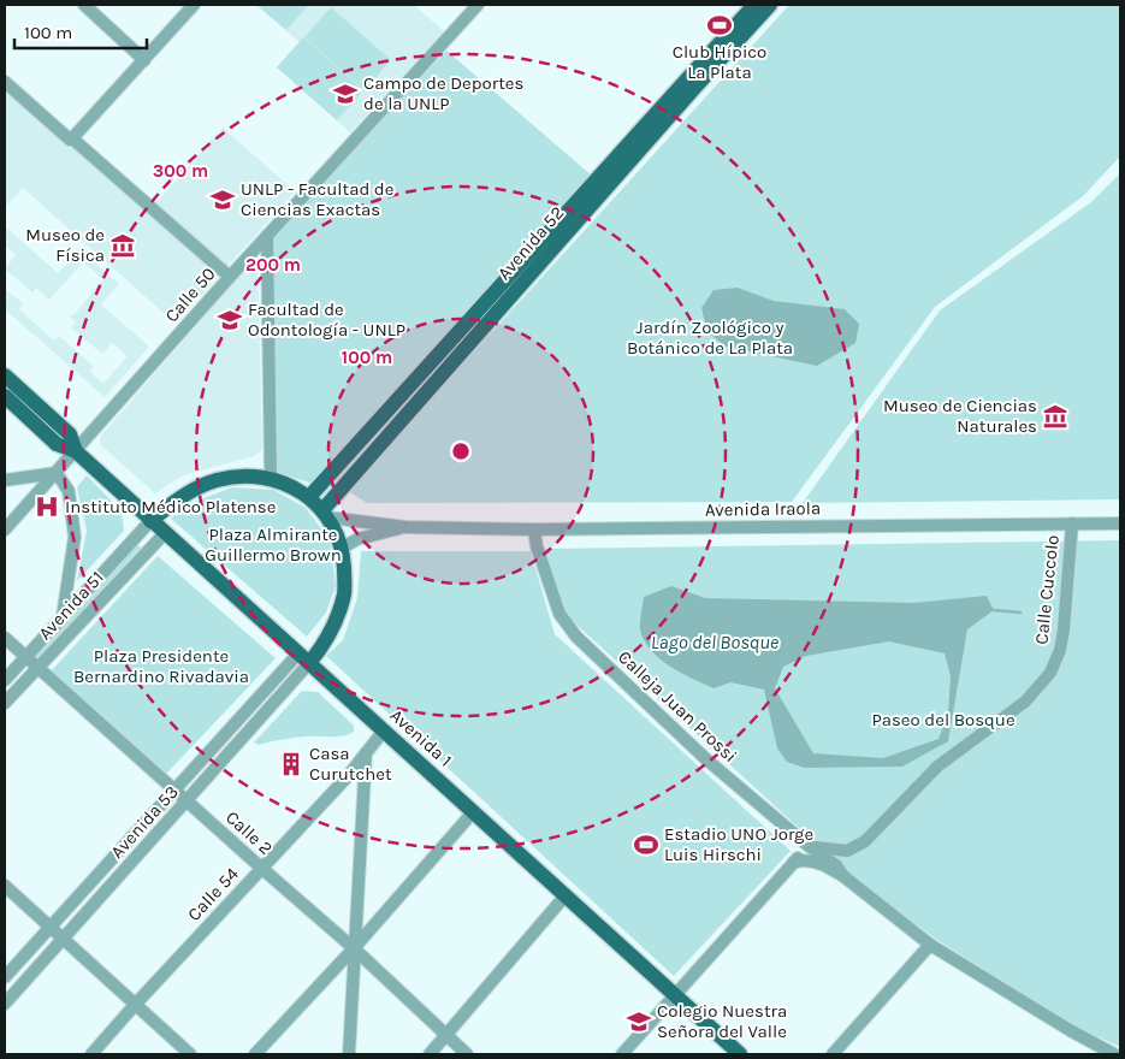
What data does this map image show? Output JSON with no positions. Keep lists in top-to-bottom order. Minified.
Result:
{"streets":{"main road":["Avenida 52","Avenida 1"],"street":["Calle 50","Avenida Iraola","Calle Cuccolo","Avenida 51","Calleja Juan Prossi","Avenida 53","Calle 2","Calle 54"]},"crossings":[["Avenida 52","Avenida Iraola"],["Calle 50","Avenida 1"],["Avenida Iraola","Calle Cuccolo"],["Avenida Iraola","Calleja Juan Prossi"],["Calle Cuccolo","Calleja Juan Prossi"],["Avenida 51","Avenida 1"],["Avenida 51","Calle 2"],["Avenida 1","Avenida 53"],["Avenida 1","Calle 54"],["Avenida 53","Calle 2"],["Calle 2","Calle 54"]],"water":["Lago del Bosque"],"parks":["Jardín Zoológico y Botánico de La Plata","Plaza Almirante Guillermo Brown","Plaza Presidente Bernardino Rivadavia","Paseo del Bosque"],"places":{"sports":["Club Hípico La Plata","Estadio UNO Jorge Luis Hirschi"],"school or university":["Campo de Deportes de la UNLP","UNLP - Facultad de Ciencias Exactas","Facultad de Odontología - UNLP","Colegio Nuestra Señora del Valle"],"museum":["Museo de Física","Museo de Ciencias Naturales"],"hospital":["Instituto Médico Platense"],"building":["Casa Curutchet"]},"scale_bar":"100 m","rings":["300 m","200 m","100 m"]}
